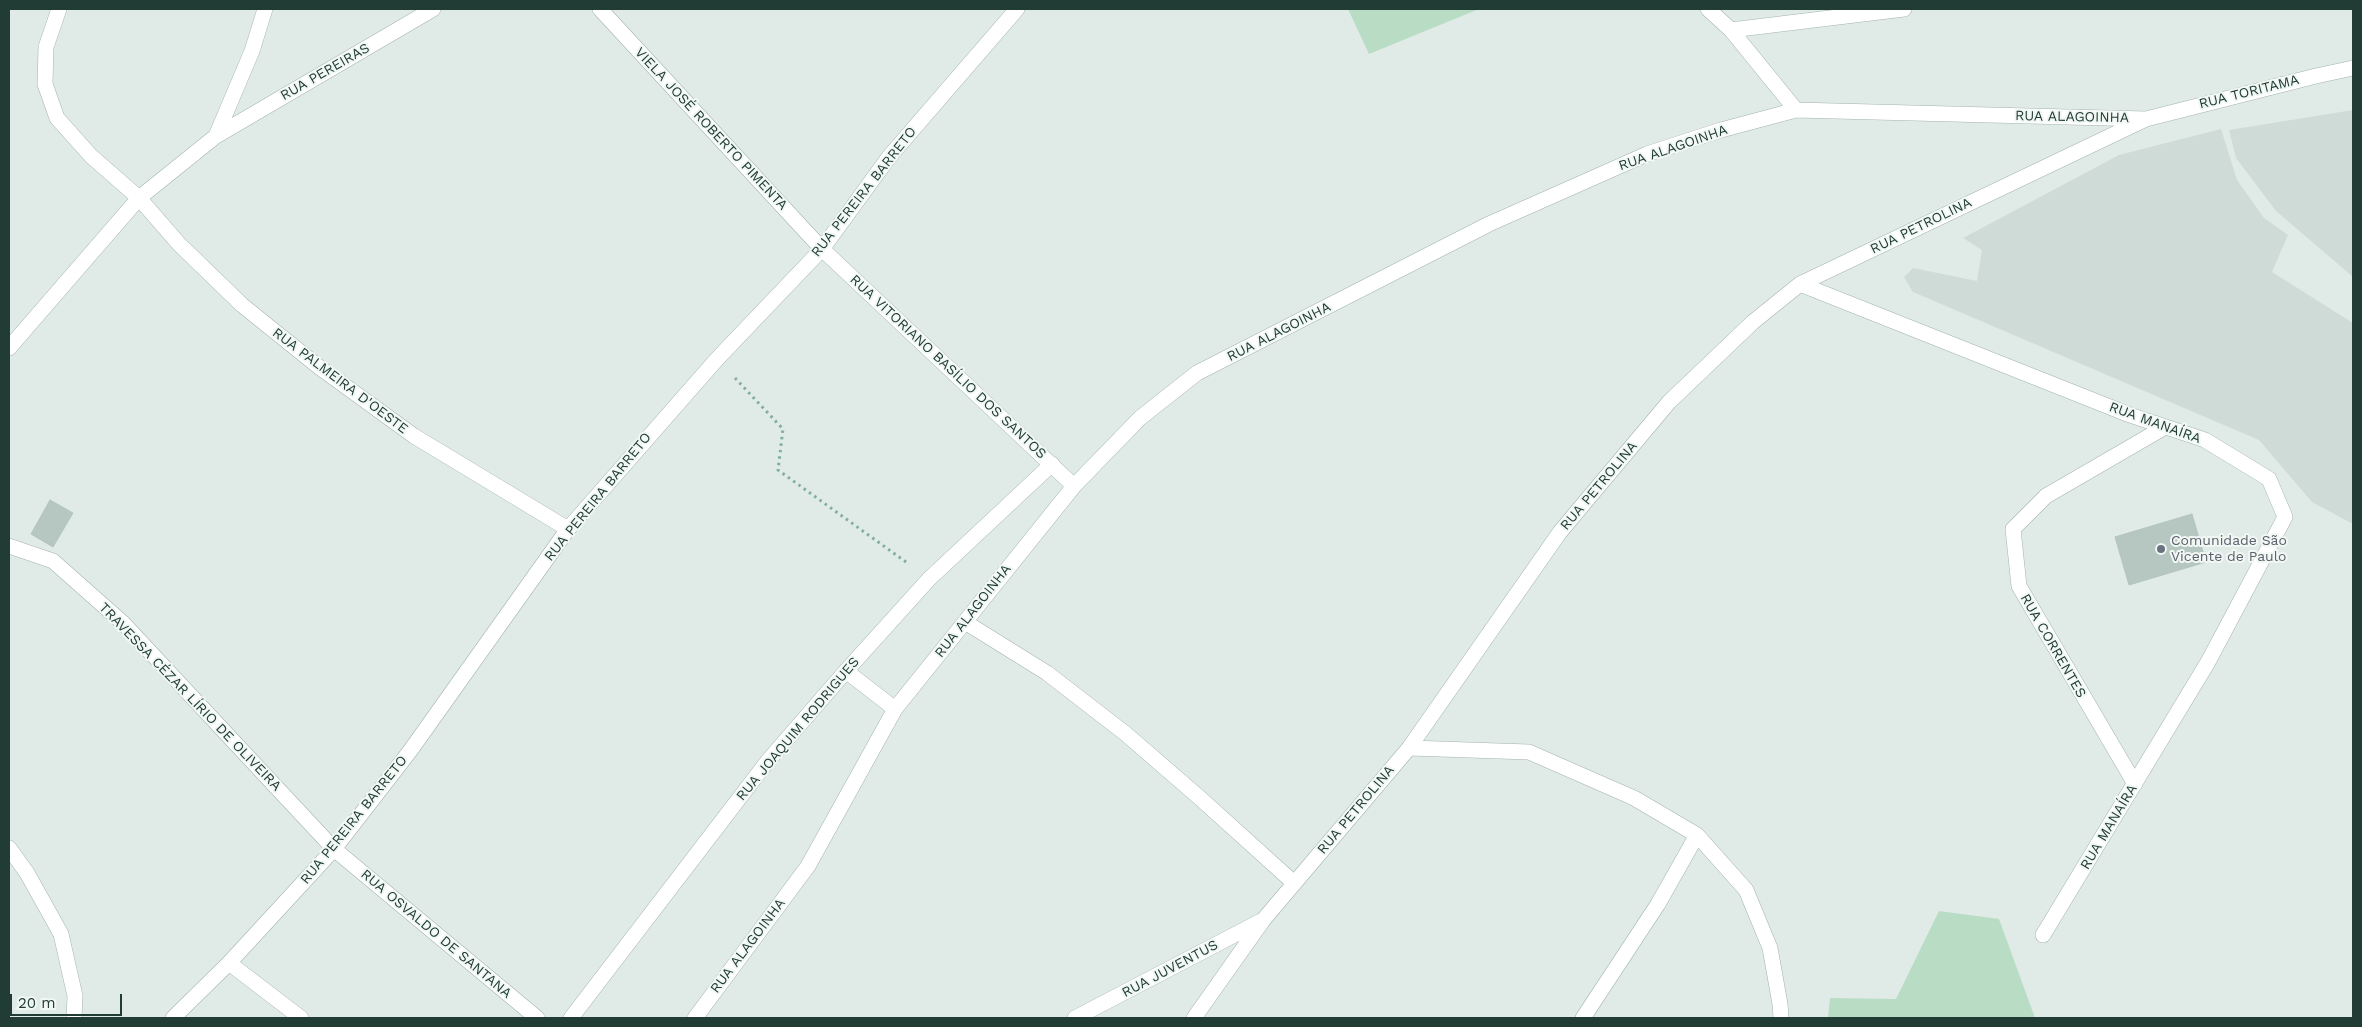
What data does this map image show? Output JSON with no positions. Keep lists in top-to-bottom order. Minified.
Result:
{"streets":{"street":["RUA PEREIRAS","RUA TORITAMA","RUA ALAGOINHA","VIELA JOSÉ ROBERTO PIMENTA","RUA PEREIRA BARRETO","RUA PETROLINA","RUA VITORIANO BASÍLIO DOS SANTOS","RUA PALMEIRA D'OESTE","RUA MANAÍRA","RUA CORRENTES","TRAVESSA CÉZAR LÍRIO DE OLIVEIRA","RUA JOAQUIM RODRIGUES","RUA OSVALDO DE SANTANA","RUA JUVENTUS"]},"crossings":[["RUA PEREIRAS","RUA PALMEIRA D'OESTE"],["RUA TORITAMA","RUA ALAGOINHA"],["RUA TORITAMA","RUA PETROLINA"],["RUA ALAGOINHA","RUA PETROLINA"],["RUA ALAGOINHA","RUA VITORIANO BASÍLIO DOS SANTOS"],["VIELA JOSÉ ROBERTO PIMENTA","RUA PEREIRA BARRETO"],["VIELA JOSÉ ROBERTO PIMENTA","RUA VITORIANO BASÍLIO DOS SANTOS"],["RUA PEREIRA BARRETO","RUA VITORIANO BASÍLIO DOS SANTOS"],["RUA PEREIRA BARRETO","RUA PALMEIRA D'OESTE"],["RUA PEREIRA BARRETO","TRAVESSA CÉZAR LÍRIO DE OLIVEIRA"],["RUA PEREIRA BARRETO","RUA OSVALDO DE SANTANA"],["RUA PETROLINA","RUA MANAÍRA"],["RUA PETROLINA","RUA JUVENTUS"],["RUA VITORIANO BASÍLIO DOS SANTOS","RUA JOAQUIM RODRIGUES"],["RUA MANAÍRA","RUA CORRENTES"],["TRAVESSA CÉZAR LÍRIO DE OLIVEIRA","RUA OSVALDO DE SANTANA"]],"places":["Comunidade São Vicente de Paulo"],"scale_bar":"20 m"}
